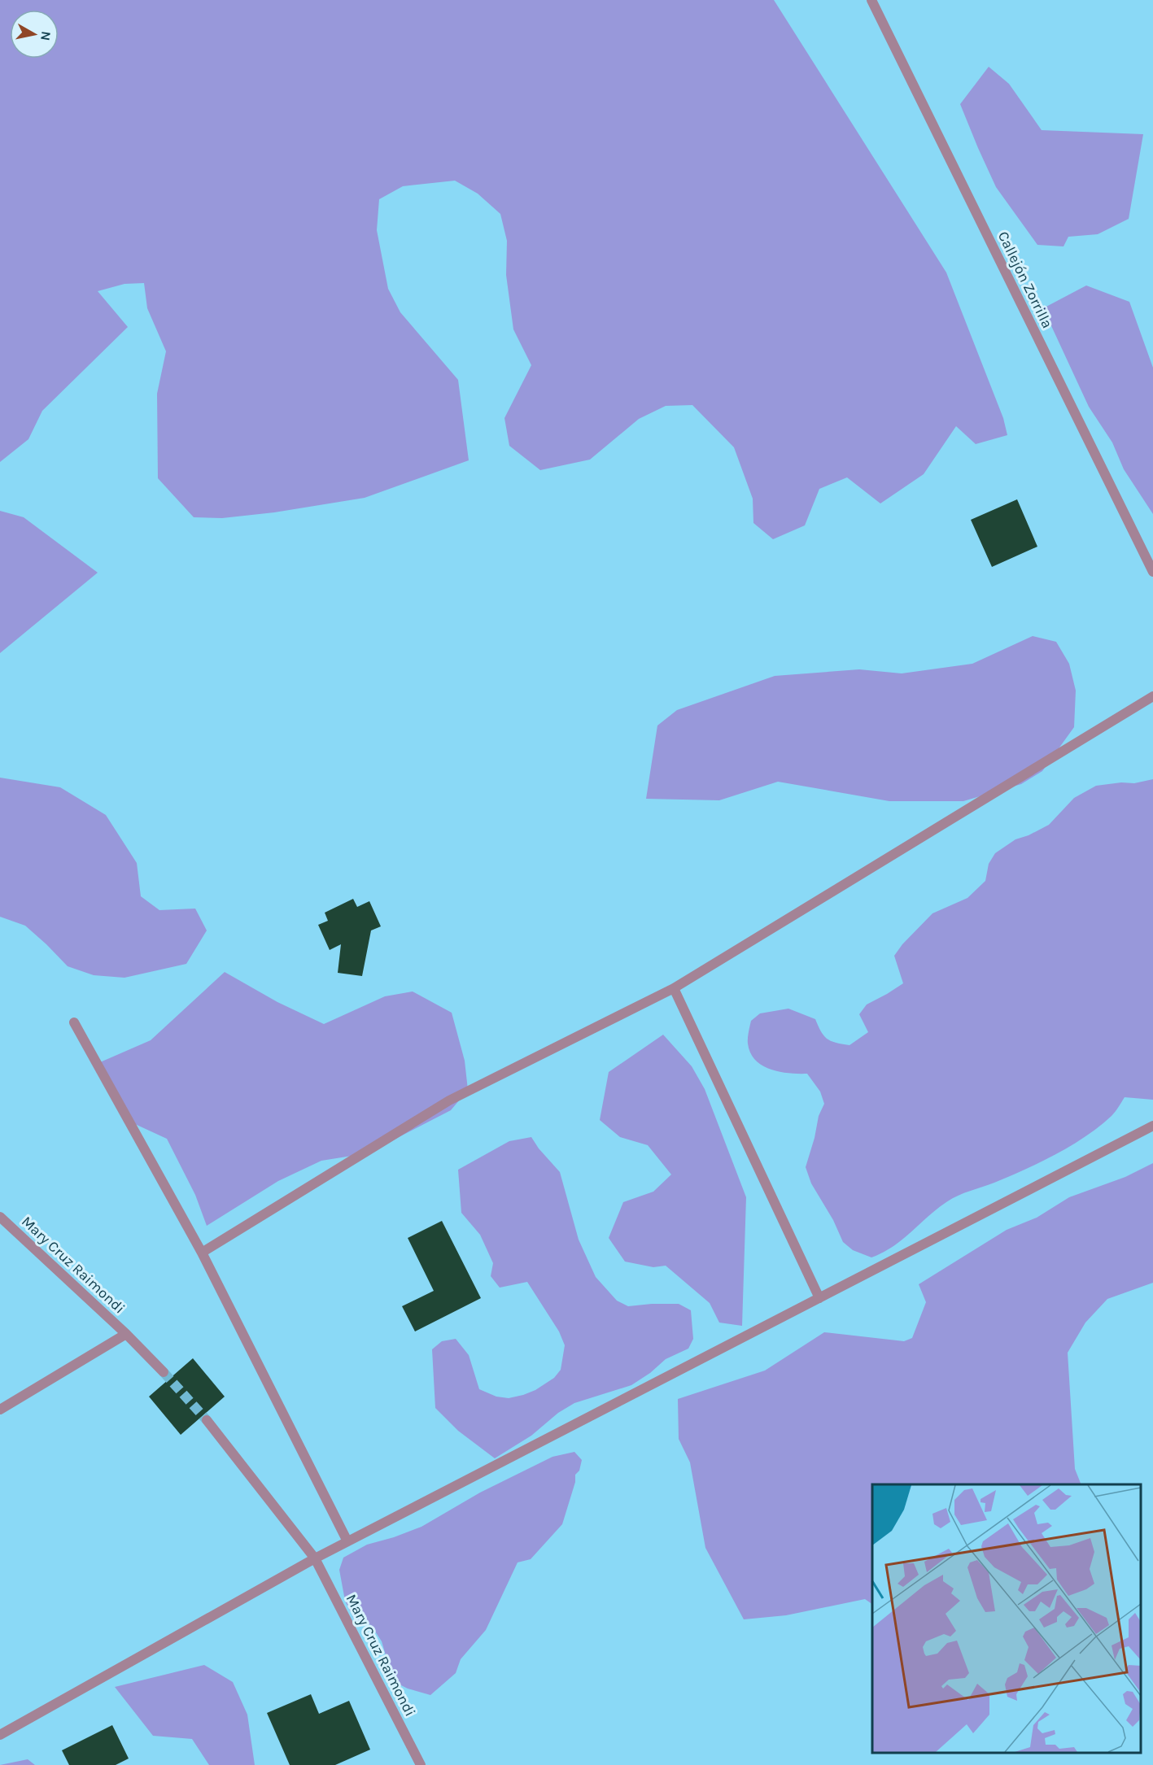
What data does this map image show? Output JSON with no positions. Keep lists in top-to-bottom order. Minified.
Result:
{"streets":{"street":["Callejón Zorrilla","Mary Cruz Raimondi"]},"north":"right"}
